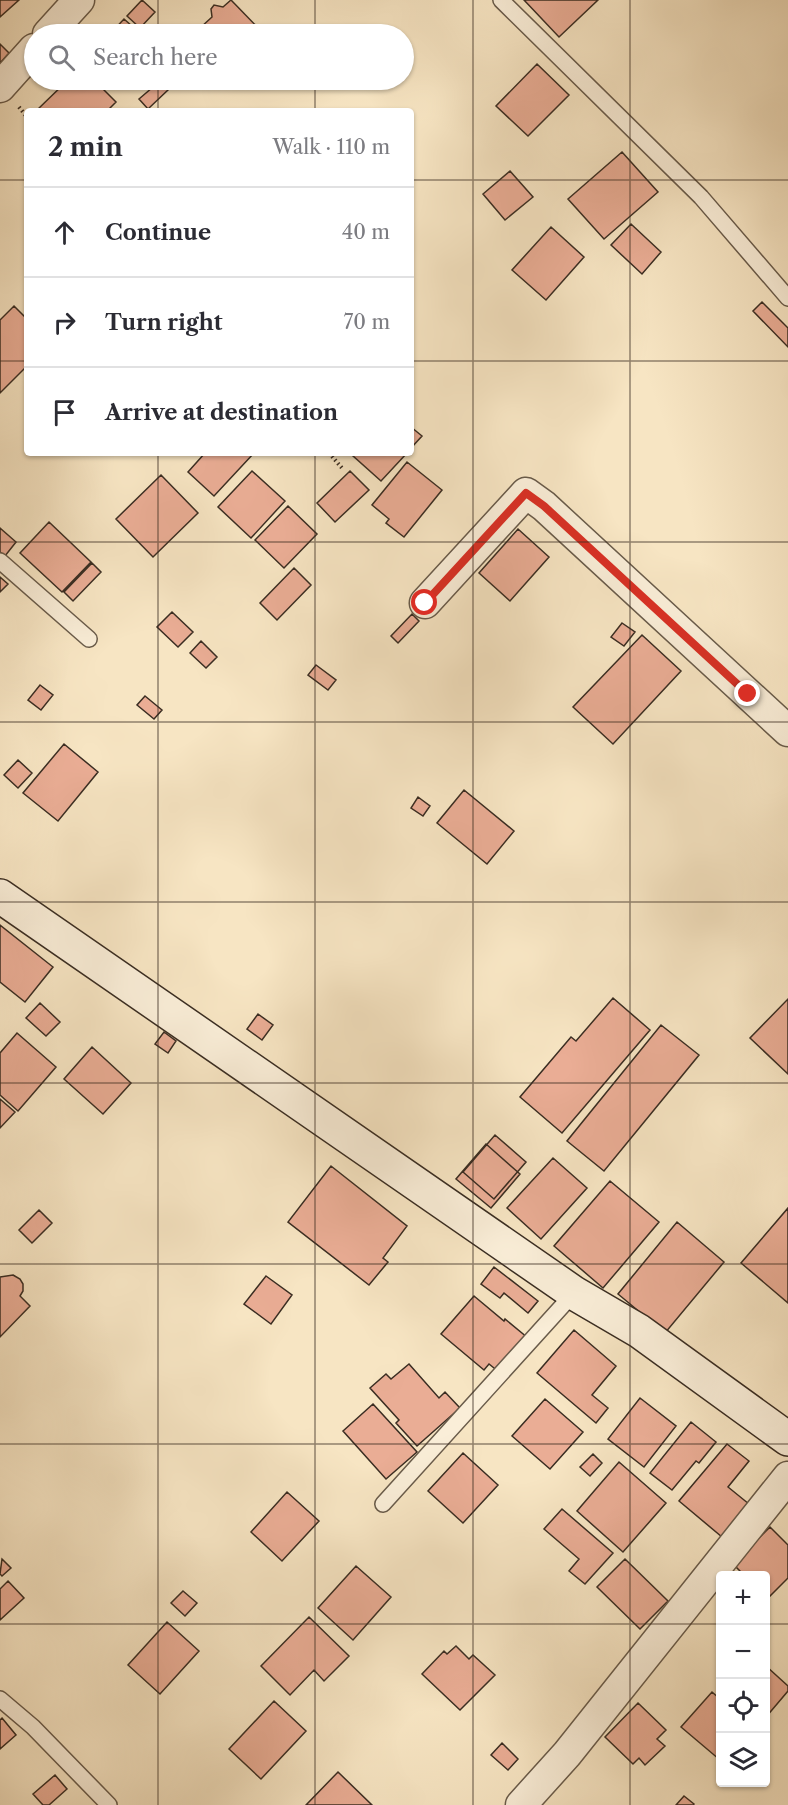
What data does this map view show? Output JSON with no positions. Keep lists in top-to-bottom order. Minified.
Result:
{"page":{"search":"Search here","heading":["2 min","Walk · 110 m"],"list":[["Continue","40 m"],["Turn right","70 m"],"Arrive at destination"],"map_buttons":["+","−"]}}
